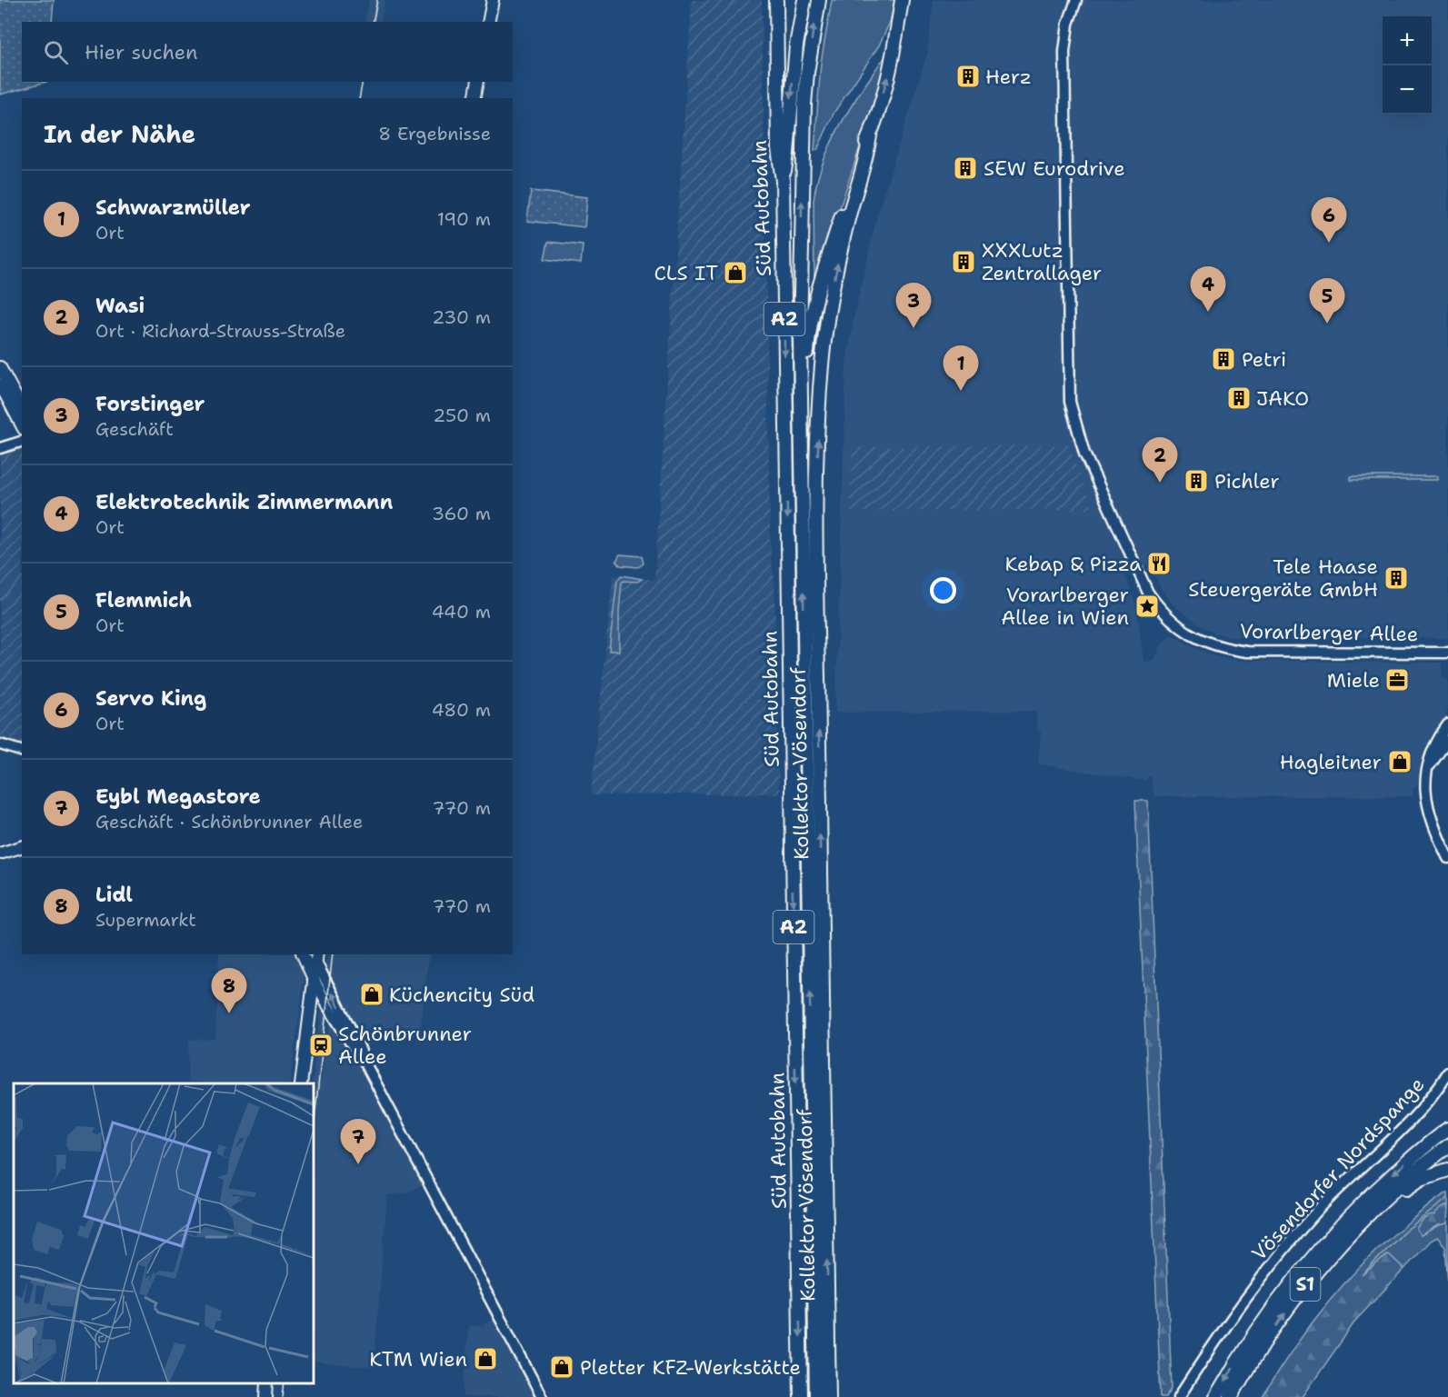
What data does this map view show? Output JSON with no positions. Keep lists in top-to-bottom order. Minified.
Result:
{"streets":{"highway":["Süd Autobahn","A2","Kollektor Vösendorf","S1"],"main road":["Vorarlberger Allee","Vösendorfer Nordspange"]},"crossings":[["Süd Autobahn","A2"],["A2","Kollektor Vösendorf"]],"places":{"building":["Herz","SEW Eurodrive","XXXLutz Zentrallager","Petri","JAKO","Pichler","Tele Haase Steuergeräte GmbH"],"shop":["CLS IT","Hagleitner","Küchencity Süd","KTM Wien","Pletter KFZ-Werkstätte"],"restaurant":["Kebap & Pizza"],"place":["Vorarlberger Allee in Wien"],"office":["Miele"],"station":["Schönbrunner Allee"]},"page":{"map_buttons":["+","−"],"search":"Hier suchen","heading":["In der Nähe","8 Ergebnisse"],"list":[{"mark":"1","name":"Schwarzmüller","note":"Ort","value":"190 m"},{"mark":"2","name":"Wasi","note":"Ort · Richard-Strauss-Straße","value":"230 m"},{"mark":"3","name":"Forstinger","note":"Geschäft","value":"250 m"},{"mark":"4","name":"Elektrotechnik Zimmermann","note":"Ort","value":"360 m"},{"mark":"5","name":"Flemmich","note":"Ort","value":"440 m"},{"mark":"6","name":"Servo King","note":"Ort","value":"480 m"},{"mark":"7","name":"Eybl Megastore","note":"Geschäft · Schönbrunner Allee","value":"770 m"},{"mark":"8","name":"Lidl","note":"Supermarkt","value":"770 m"}],"pins":["6","4","5","3","1","2","8","7"]}}
